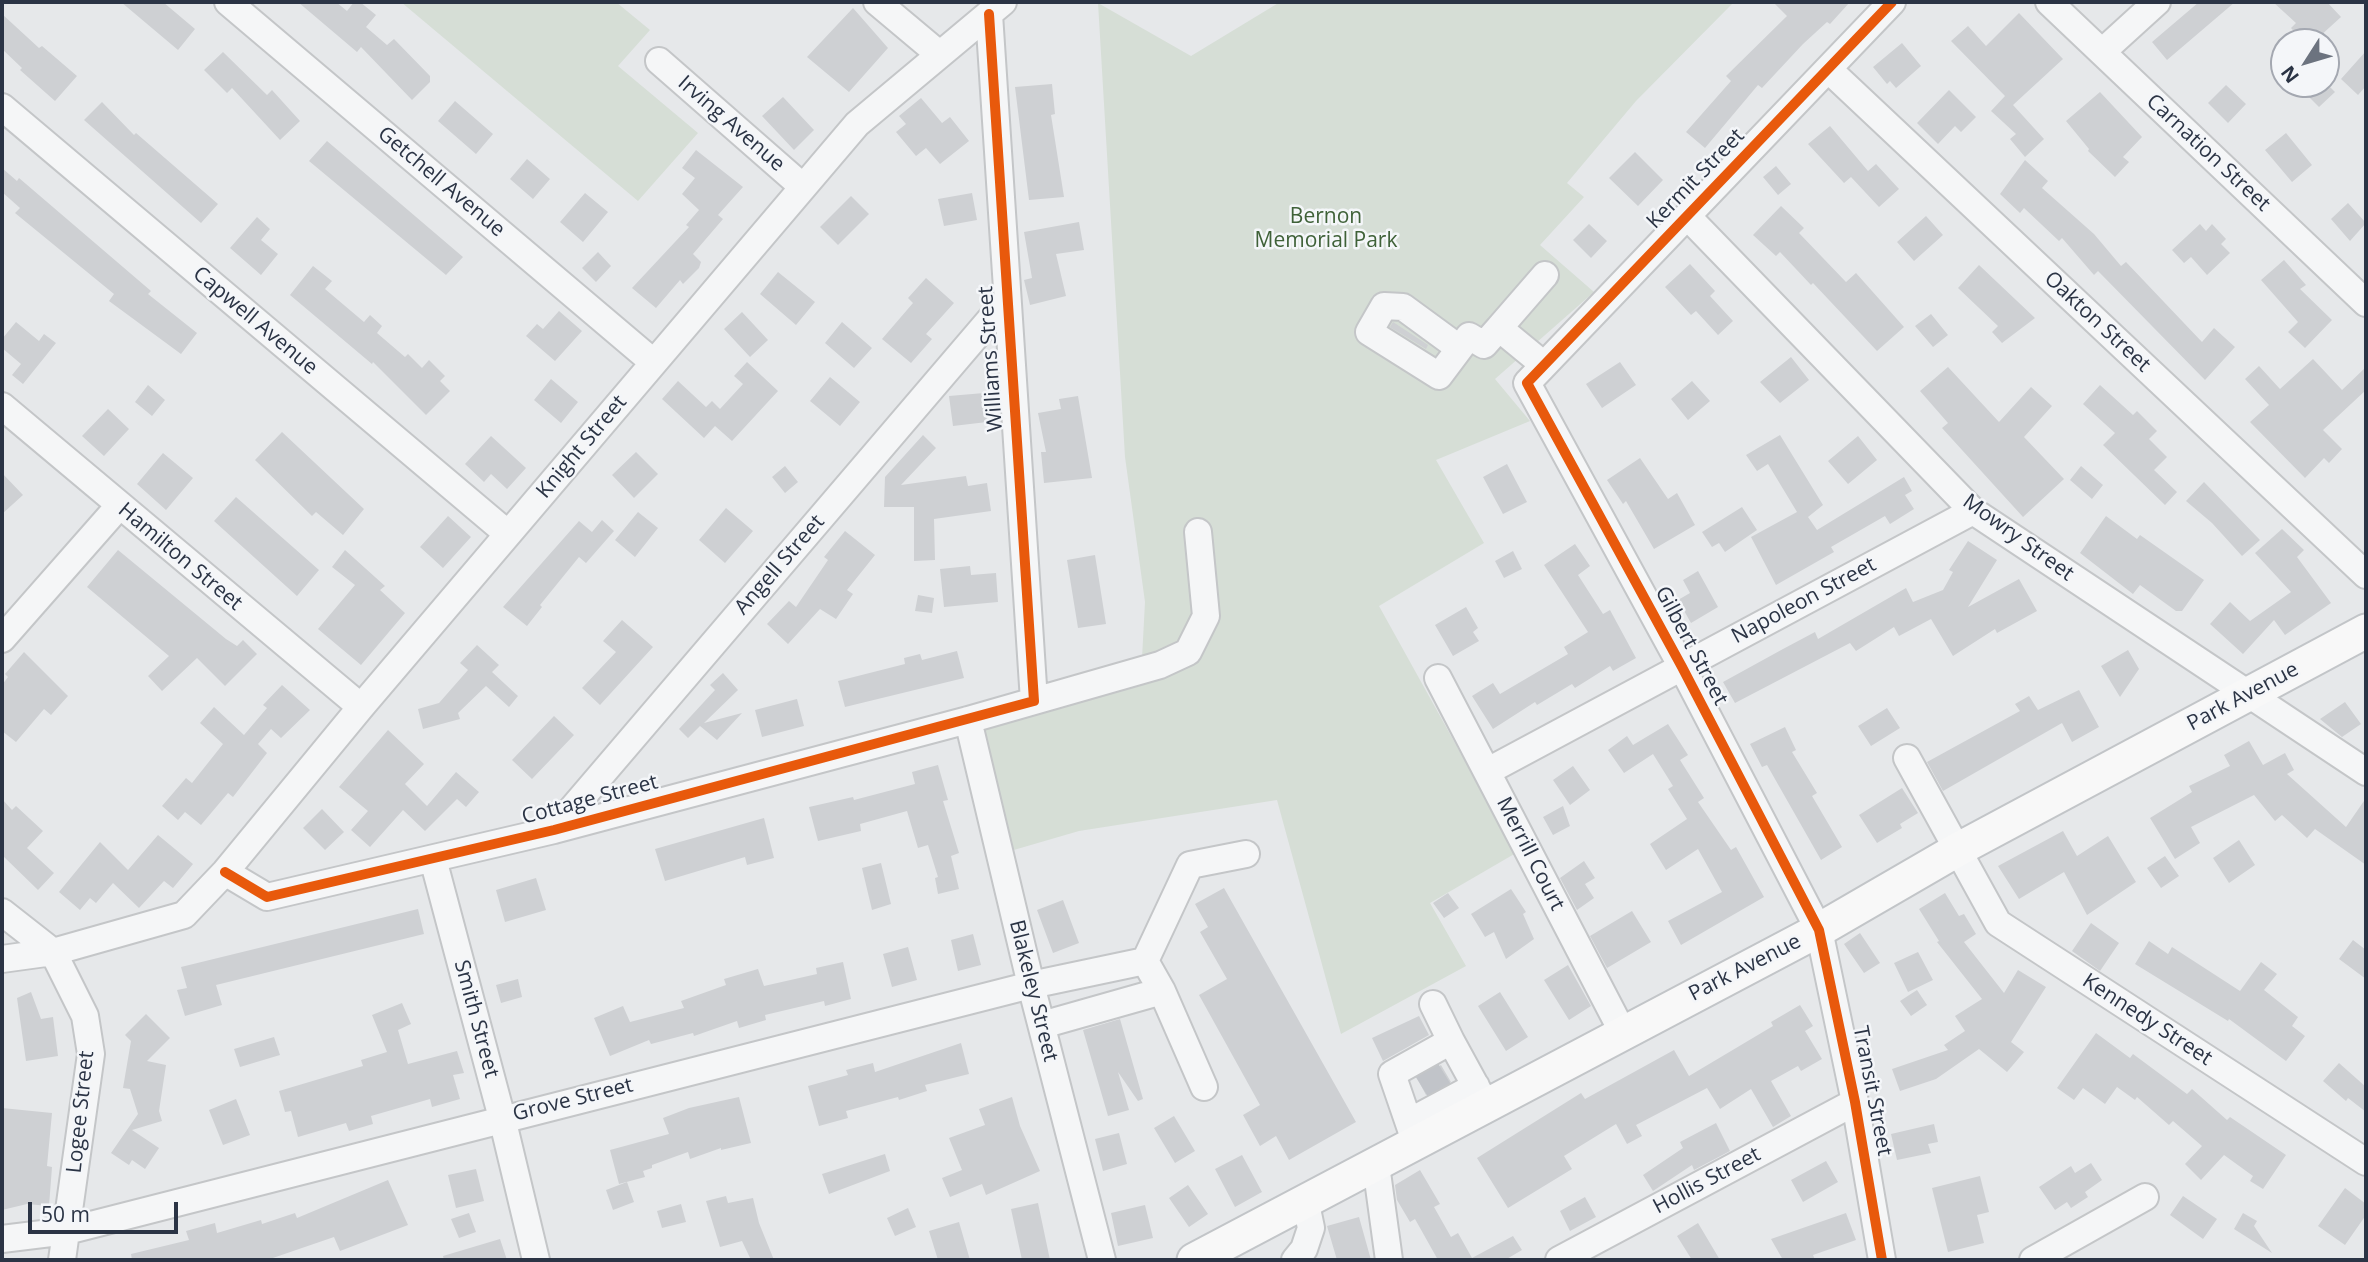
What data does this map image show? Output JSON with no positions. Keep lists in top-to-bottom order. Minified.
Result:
{"streets":{"main road":["Park Avenue"],"street":["Irving Avenue","Carnation Street","Kermit Street","Getchell Avenue","Capwell Avenue","Oakton Street","Williams Street","Knight Street","Mowry Street","Hamilton Street","Angell Street","Napoleon Street","Gilbert Street","Cottage Street","Merrill Court","Blakeley Street","Smith Street","Kennedy Street","Transit Street","Grove Street","Logee Street","Hollis Street"]},"crossings":[["Irving Avenue","Knight Street"],["Kermit Street","Oakton Street"],["Kermit Street","Mowry Street"],["Kermit Street","Gilbert Street"],["Getchell Avenue","Knight Street"],["Capwell Avenue","Knight Street"],["Williams Street","Knight Street"],["Williams Street","Angell Street"],["Williams Street","Cottage Street"],["Knight Street","Hamilton Street"],["Knight Street","Cottage Street"],["Knight Street","Logee Street"],["Mowry Street","Napoleon Street"],["Mowry Street","Park Avenue"],["Angell Street","Cottage Street"],["Napoleon Street","Gilbert Street"],["Napoleon Street","Merrill Court"],["Gilbert Street","Park Avenue"],["Gilbert Street","Transit Street"],["Park Avenue","Merrill Court"],["Park Avenue","Kennedy Street"],["Park Avenue","Transit Street"],["Cottage Street","Blakeley Street"],["Cottage Street","Smith Street"],["Blakeley Street","Grove Street"],["Smith Street","Grove Street"],["Transit Street","Hollis Street"],["Grove Street","Logee Street"]],"parks":["Bernon Memorial Park"],"scale_bar":"50 m","north":"bottom left"}
